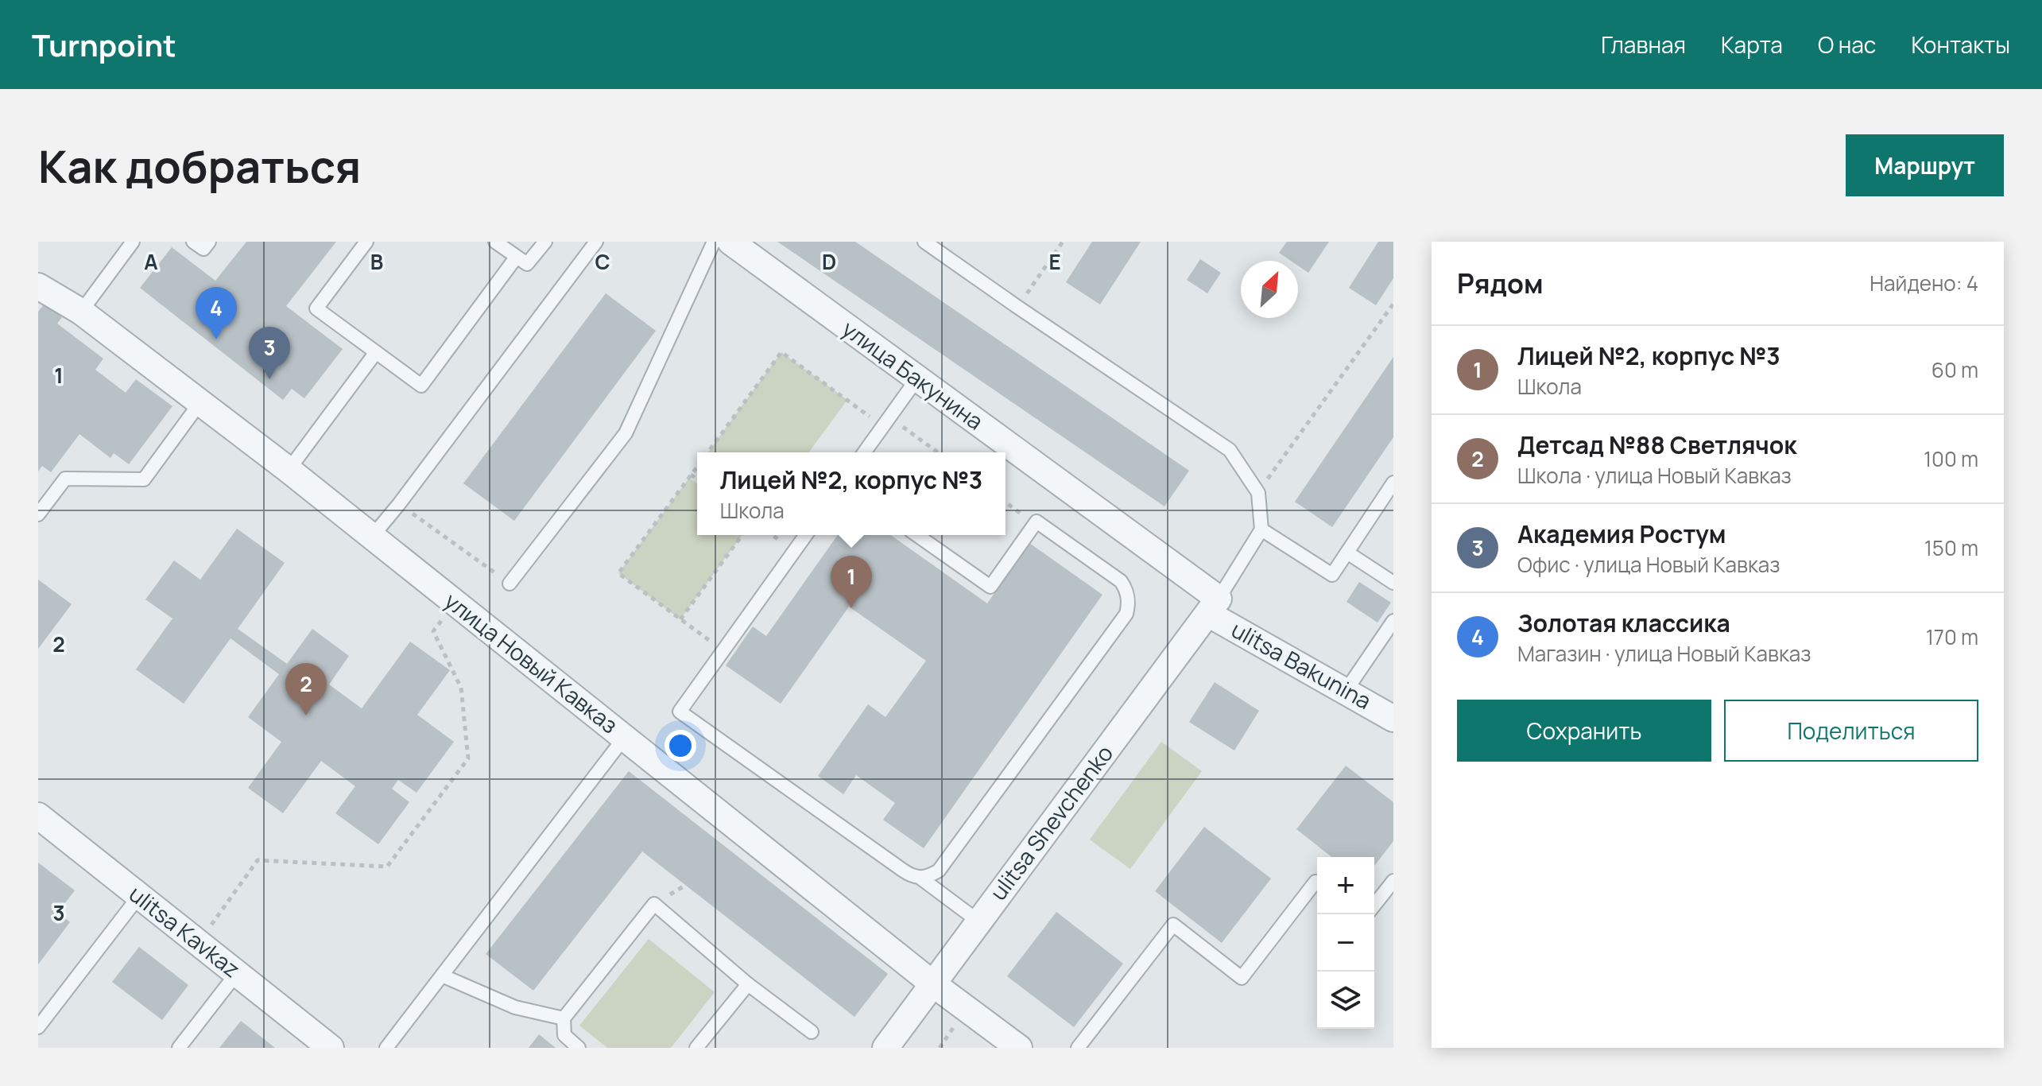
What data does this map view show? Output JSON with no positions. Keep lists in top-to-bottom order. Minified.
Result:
{"streets":{"street":["улица Бакунина","улица Новый Кавказ","ulitsa Bakunina","ulitsa Shevchenko","ulitsa Kavkaz"]},"crossings":[["улица Бакунина","ulitsa Bakunina"],["улица Бакунина","ulitsa Shevchenko"],["улица Новый Кавказ","ulitsa Shevchenko"],["ulitsa Bakunina","ulitsa Shevchenko"]],"north":"top right","page":{"header":"Turnpoint","nav":["Главная","Карта","О нас","Контакты"],"buttons":["Маршрут",["Сохранить","Поделиться"]],"title":"Как добраться","heading":["Рядом","Найдено: 4"],"pins":["4","3","1","2"],"list":[{"mark":"1","name":"Лицей №2, корпус №3","note":"Школа","value":"60 m"},{"mark":"2","name":"Детсад №88 Светлячок","note":"Школа · улица Новый Кавказ","value":"100 m"},{"mark":"3","name":"Академия Ростум","note":"Офис · улица Новый Кавказ","value":"150 m"},{"mark":"4","name":"Золотая классика","note":"Магазин · улица Новый Кавказ","value":"170 m"}],"popup":["Лицей №2, корпус №3","Школа"],"map_buttons":["+","−"]},"grid":{"columns":["A","B","C","D","E"],"rows":["1","2","3"]}}
